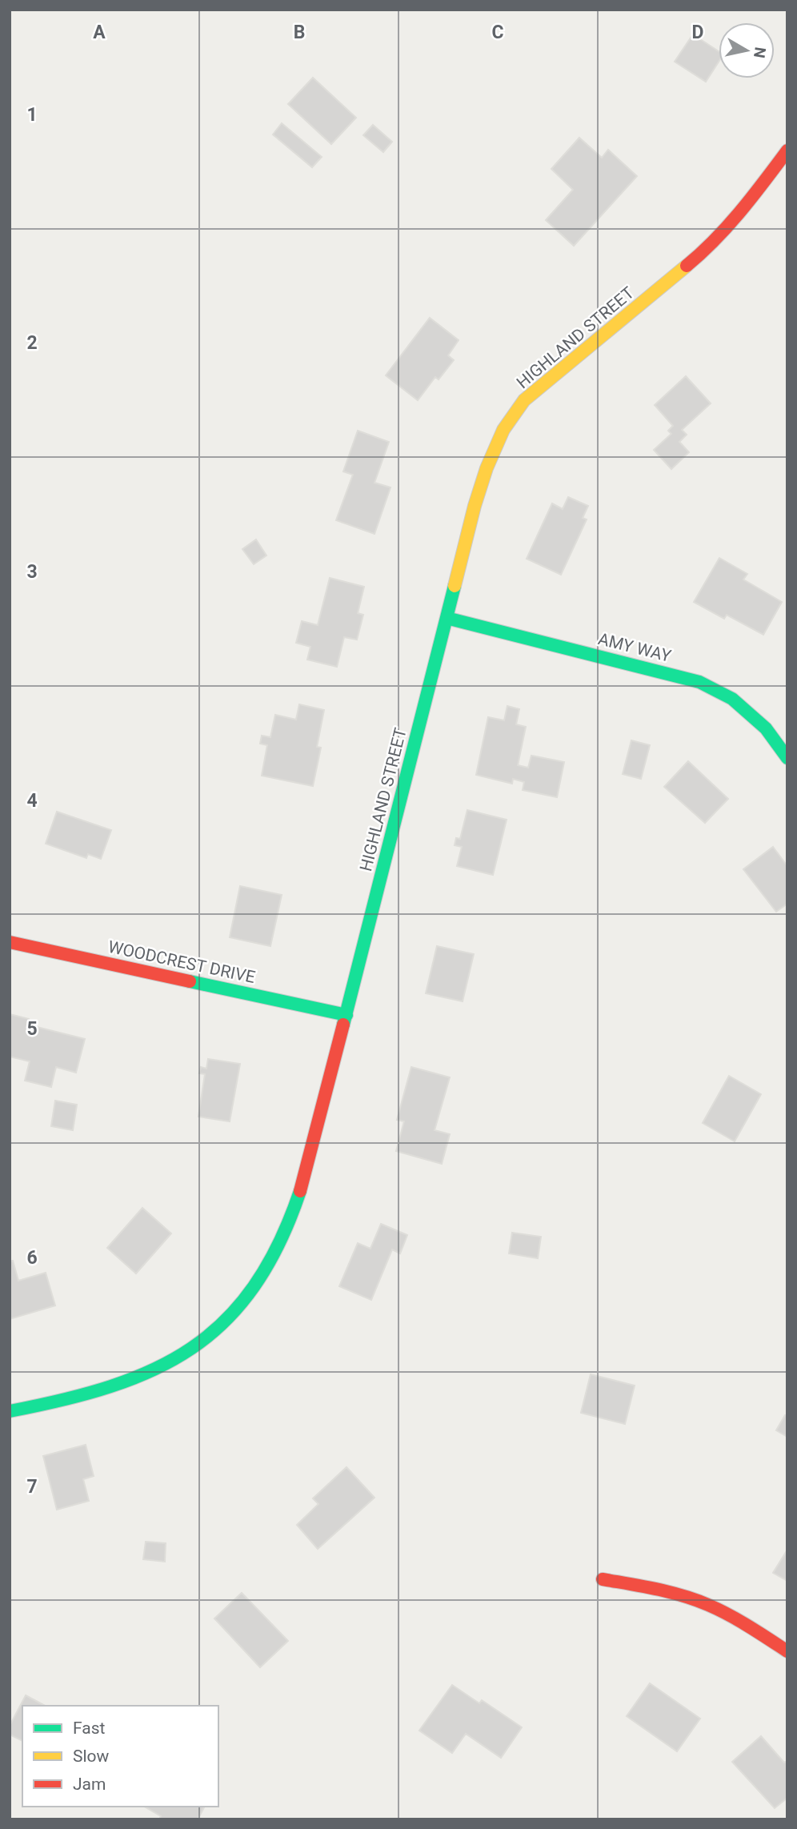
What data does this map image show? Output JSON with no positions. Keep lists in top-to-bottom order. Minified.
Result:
{"streets":{"street":["HIGHLAND STREET","AMY WAY","WOODCREST DRIVE"]},"crossings":[["HIGHLAND STREET","AMY WAY"],["HIGHLAND STREET","WOODCREST DRIVE"]],"legend":["Fast","Slow","Jam"],"north":"right","grid":{"columns":["A","B","C","D"],"rows":["1","2","3","4","5","6","7"]}}
